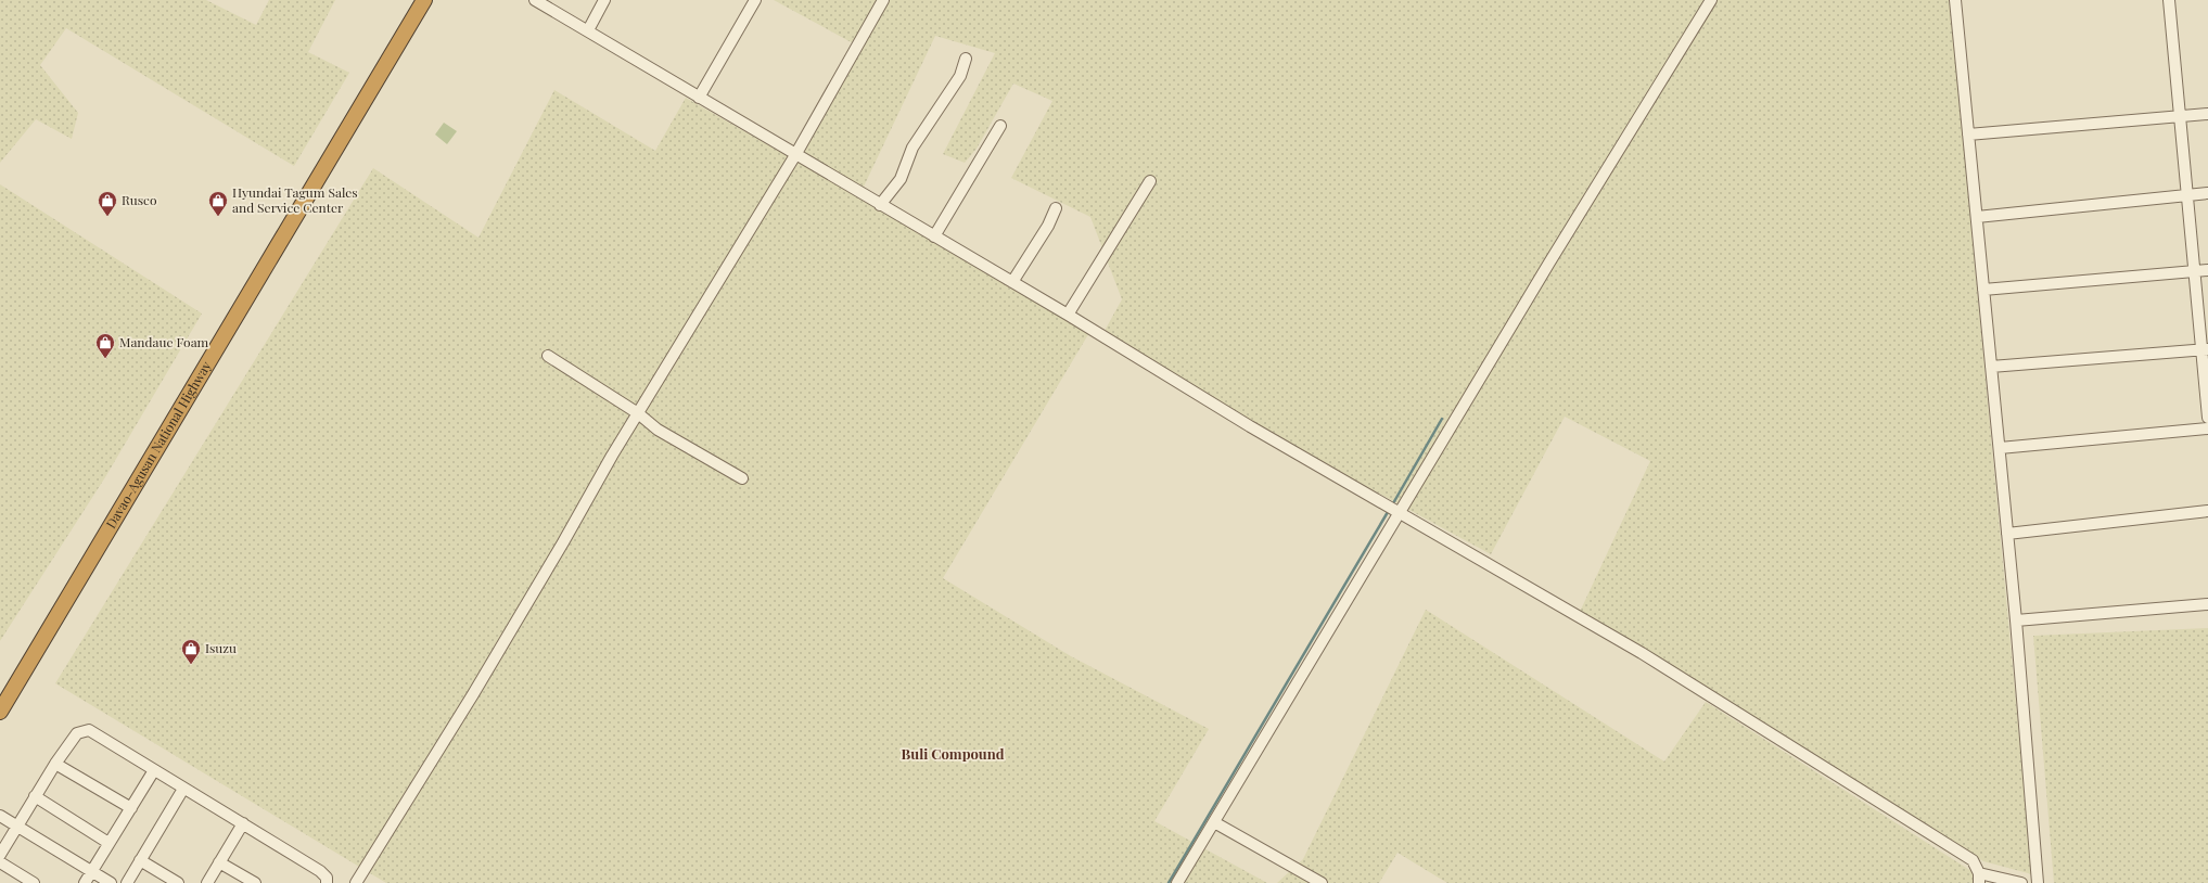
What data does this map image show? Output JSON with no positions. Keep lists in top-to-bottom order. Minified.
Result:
{"streets":{"highway":["Davao-Agusan National Highway"]},"districts":["Buli Compound"],"places":{"shop":["Rusco","Hyundai Tagum Sales and Service Center","Mandaue Foam","Isuzu"]}}
